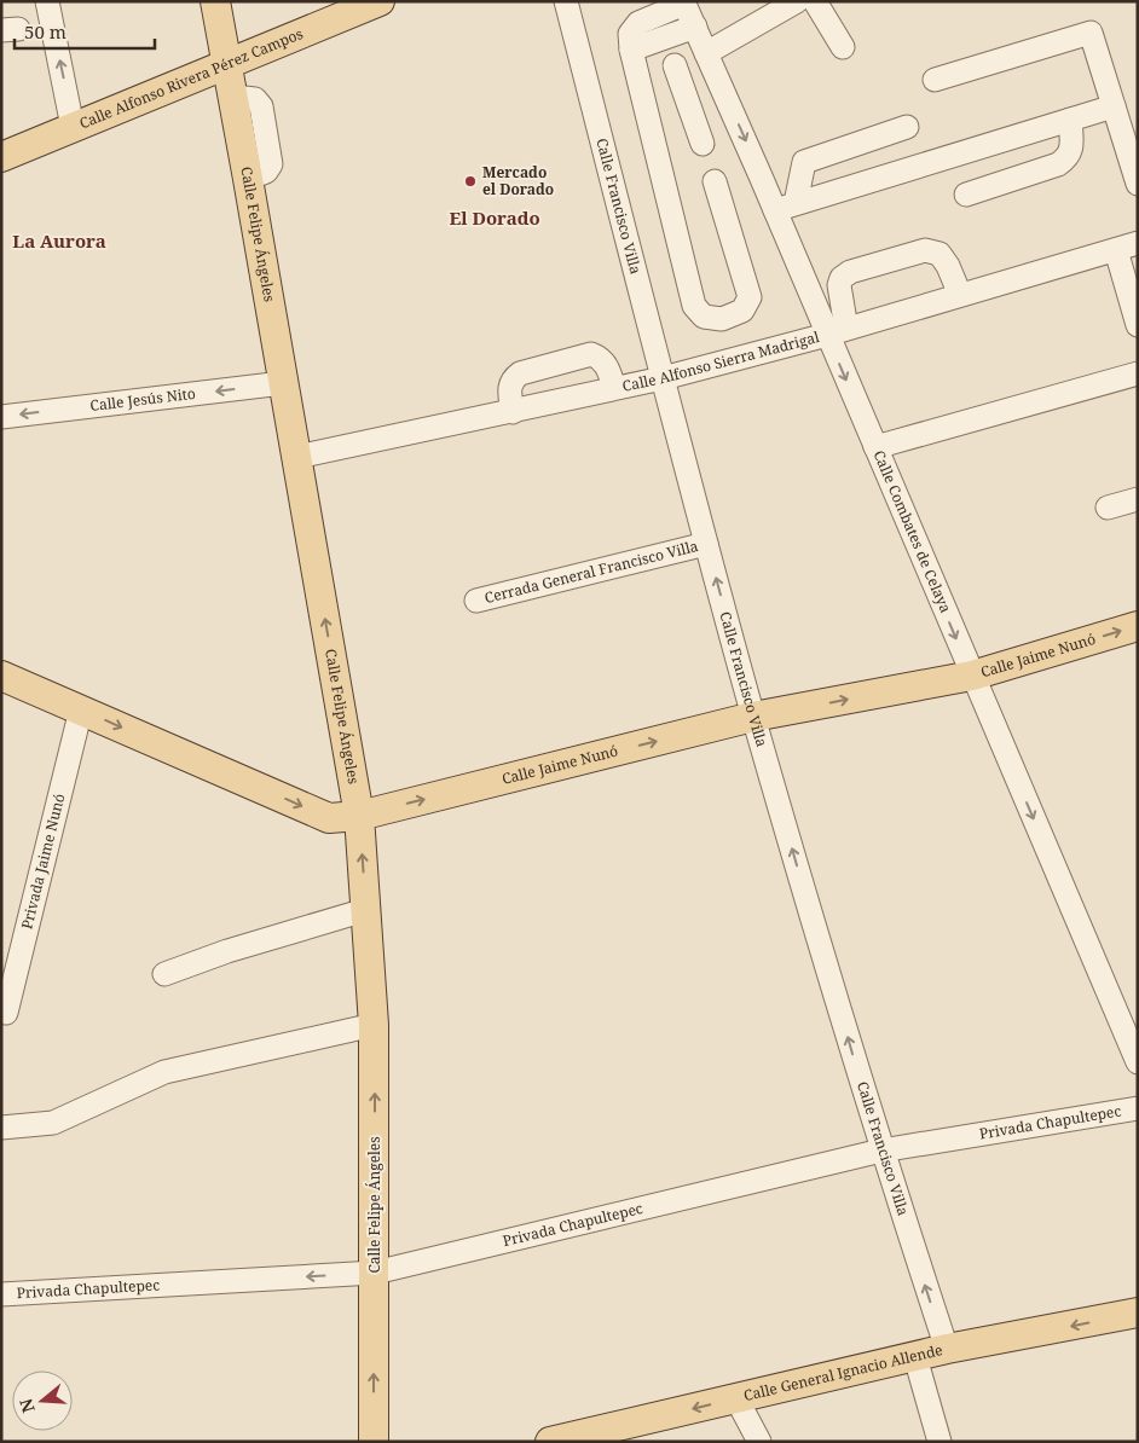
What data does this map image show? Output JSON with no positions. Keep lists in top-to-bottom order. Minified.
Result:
{"streets":{"main road":["Calle Alfonso Rivera Pérez Campos","Calle Felipe Ángeles","Calle Jaime Nunó","Calle General Ignacio Allende"],"street":["Calle Francisco Villa","Calle Alfonso Sierra Madrigal","Calle Jesús Nito","Calle Combates de Celaya","Cerrada General Francisco Villa","Privada Jaime Nunó","Privada Chapultepec"]},"crossings":[["Calle Alfonso Rivera Pérez Campos","Calle Felipe Ángeles"],["Calle Francisco Villa","Calle Alfonso Sierra Madrigal"],["Calle Francisco Villa","Cerrada General Francisco Villa"],["Calle Francisco Villa","Calle Jaime Nunó"],["Calle Francisco Villa","Privada Chapultepec"],["Calle Francisco Villa","Calle General Ignacio Allende"],["Calle Felipe Ángeles","Calle Alfonso Sierra Madrigal"],["Calle Felipe Ángeles","Calle Jesús Nito"],["Calle Felipe Ángeles","Calle Jaime Nunó"],["Calle Felipe Ángeles","Privada Chapultepec"],["Calle Alfonso Sierra Madrigal","Calle Combates de Celaya"],["Calle Combates de Celaya","Calle Jaime Nunó"],["Calle Jaime Nunó","Privada Jaime Nunó"]],"one_way":["Calle Francisco Villa","Calle Felipe Ángeles","Calle Jesús Nito","Calle Combates de Celaya","Calle Jaime Nunó","Calle General Ignacio Allende"],"districts":["El Dorado","La Aurora"],"places":["Mercado el Dorado"],"scale_bar":"50 m","north":"left"}
